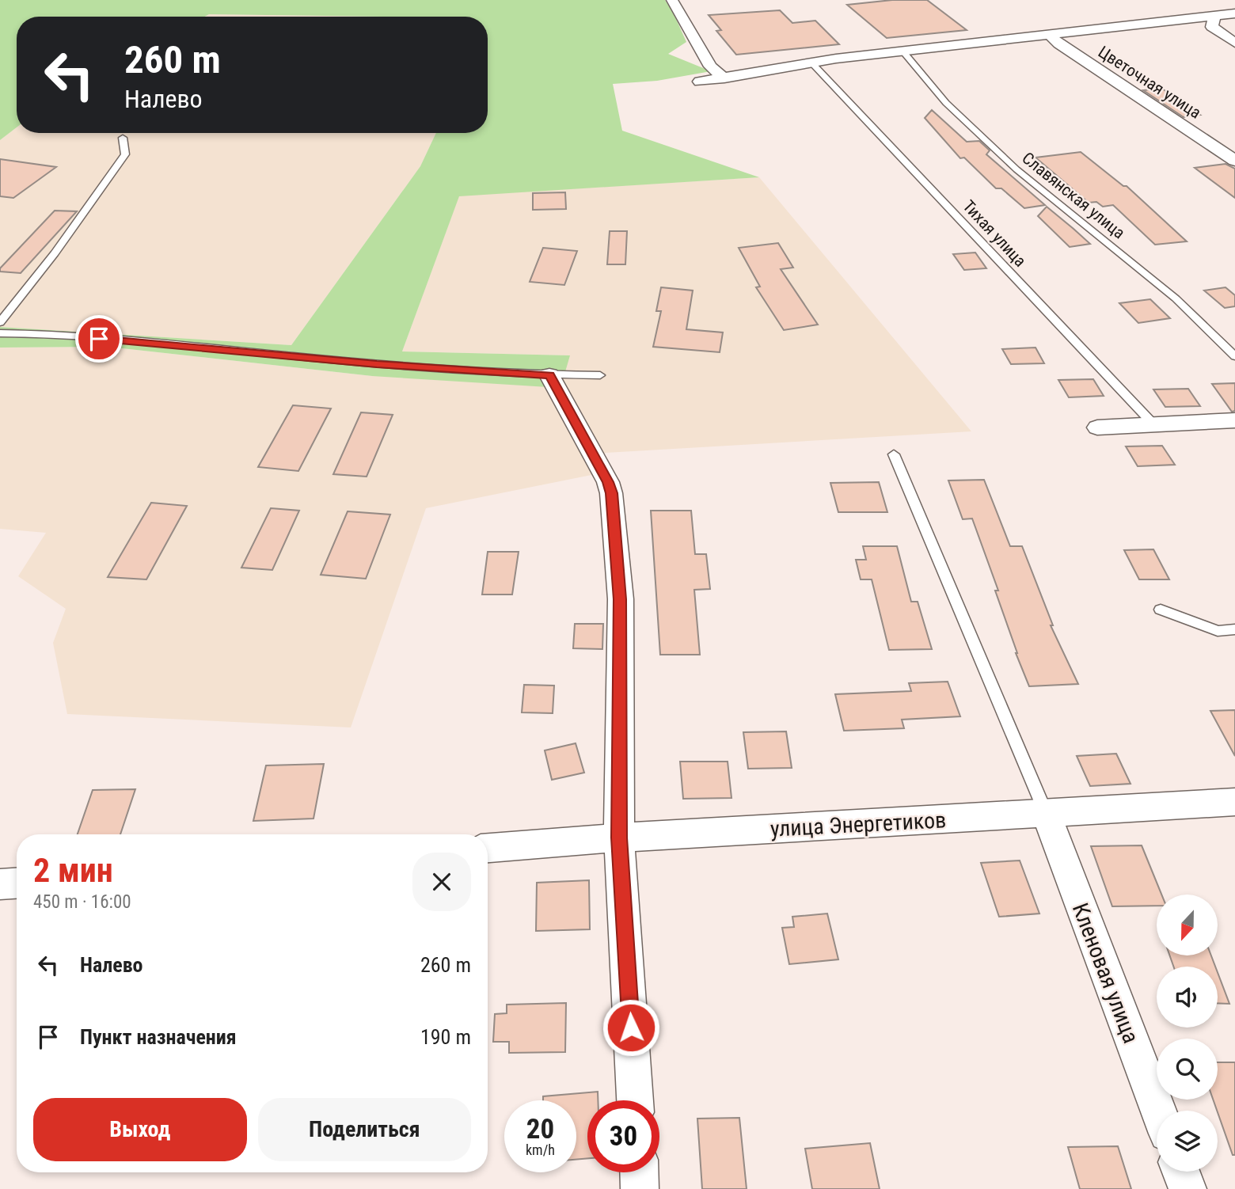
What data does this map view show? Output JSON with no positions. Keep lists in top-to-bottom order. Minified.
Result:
{"streets":{"street":["Цветочная улица","улица Энергетиков","Кленовая улица"],"lane":["Славянская улица","Тихая улица"]},"crossings":[["улица Энергетиков","Кленовая улица"]],"north":"bottom","page":{"turn":["260 m","Налево"],"heading":["2 мин","450 m · 16:00"],"list":[{"name":"Налево","value":"260 m"},{"name":"Пункт назначения","value":"190 m"}],"buttons":["Выход","Поделиться"],"speed":"20 km/h","limit":"30"}}
